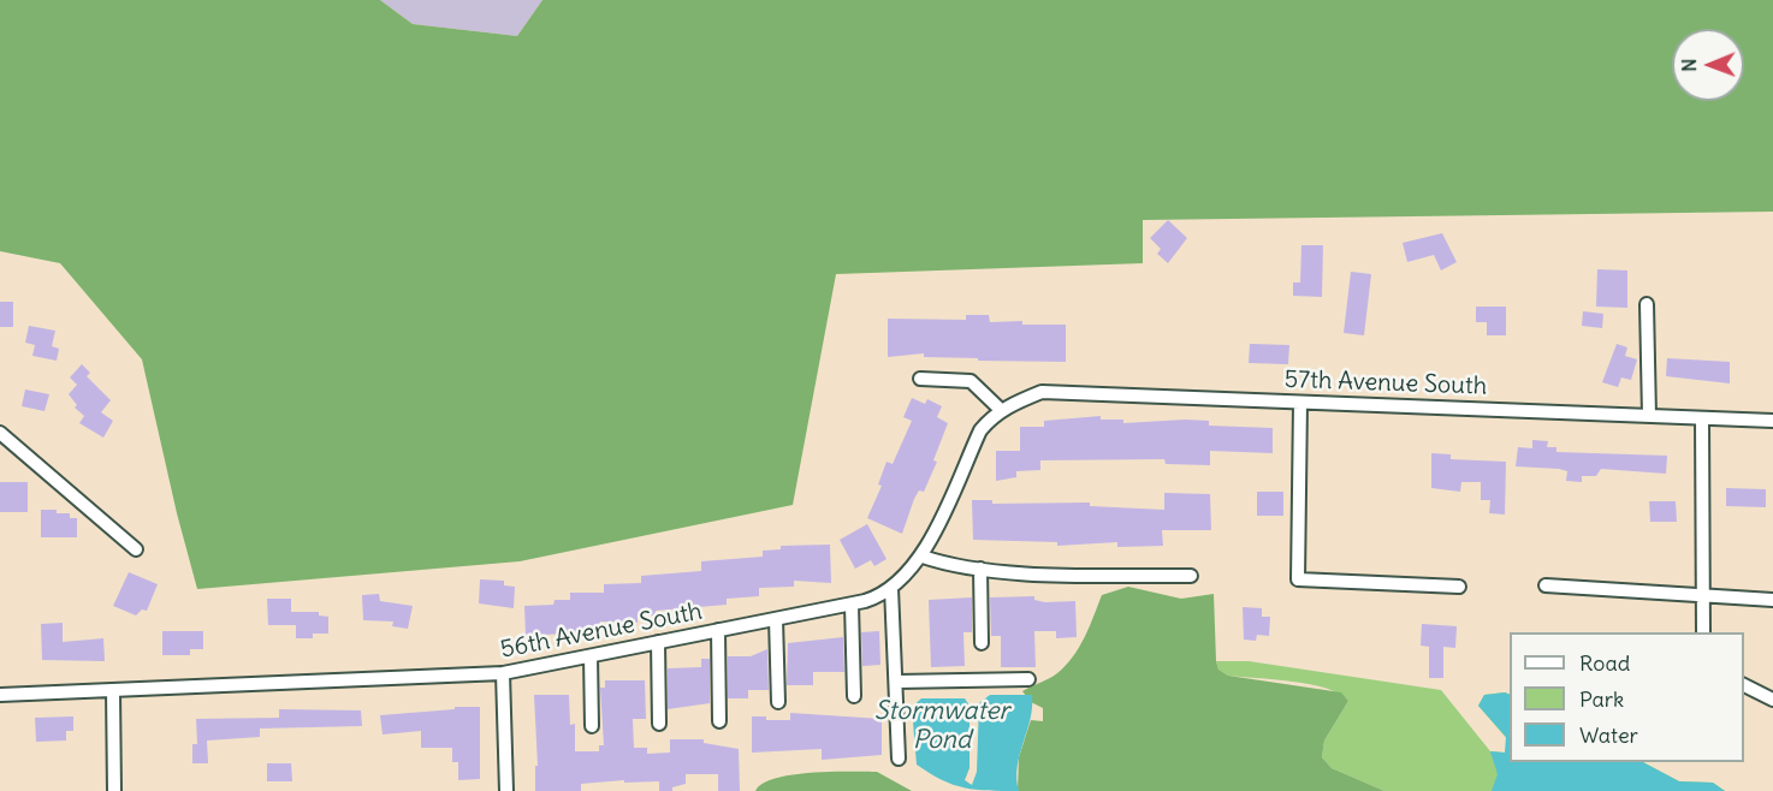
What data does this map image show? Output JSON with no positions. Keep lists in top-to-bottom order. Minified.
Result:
{"streets":{"street":["57th Avenue South","56th Avenue South"]},"water":["Stormwater Pond"],"legend":["Road","Park","Water"],"north":"left"}
